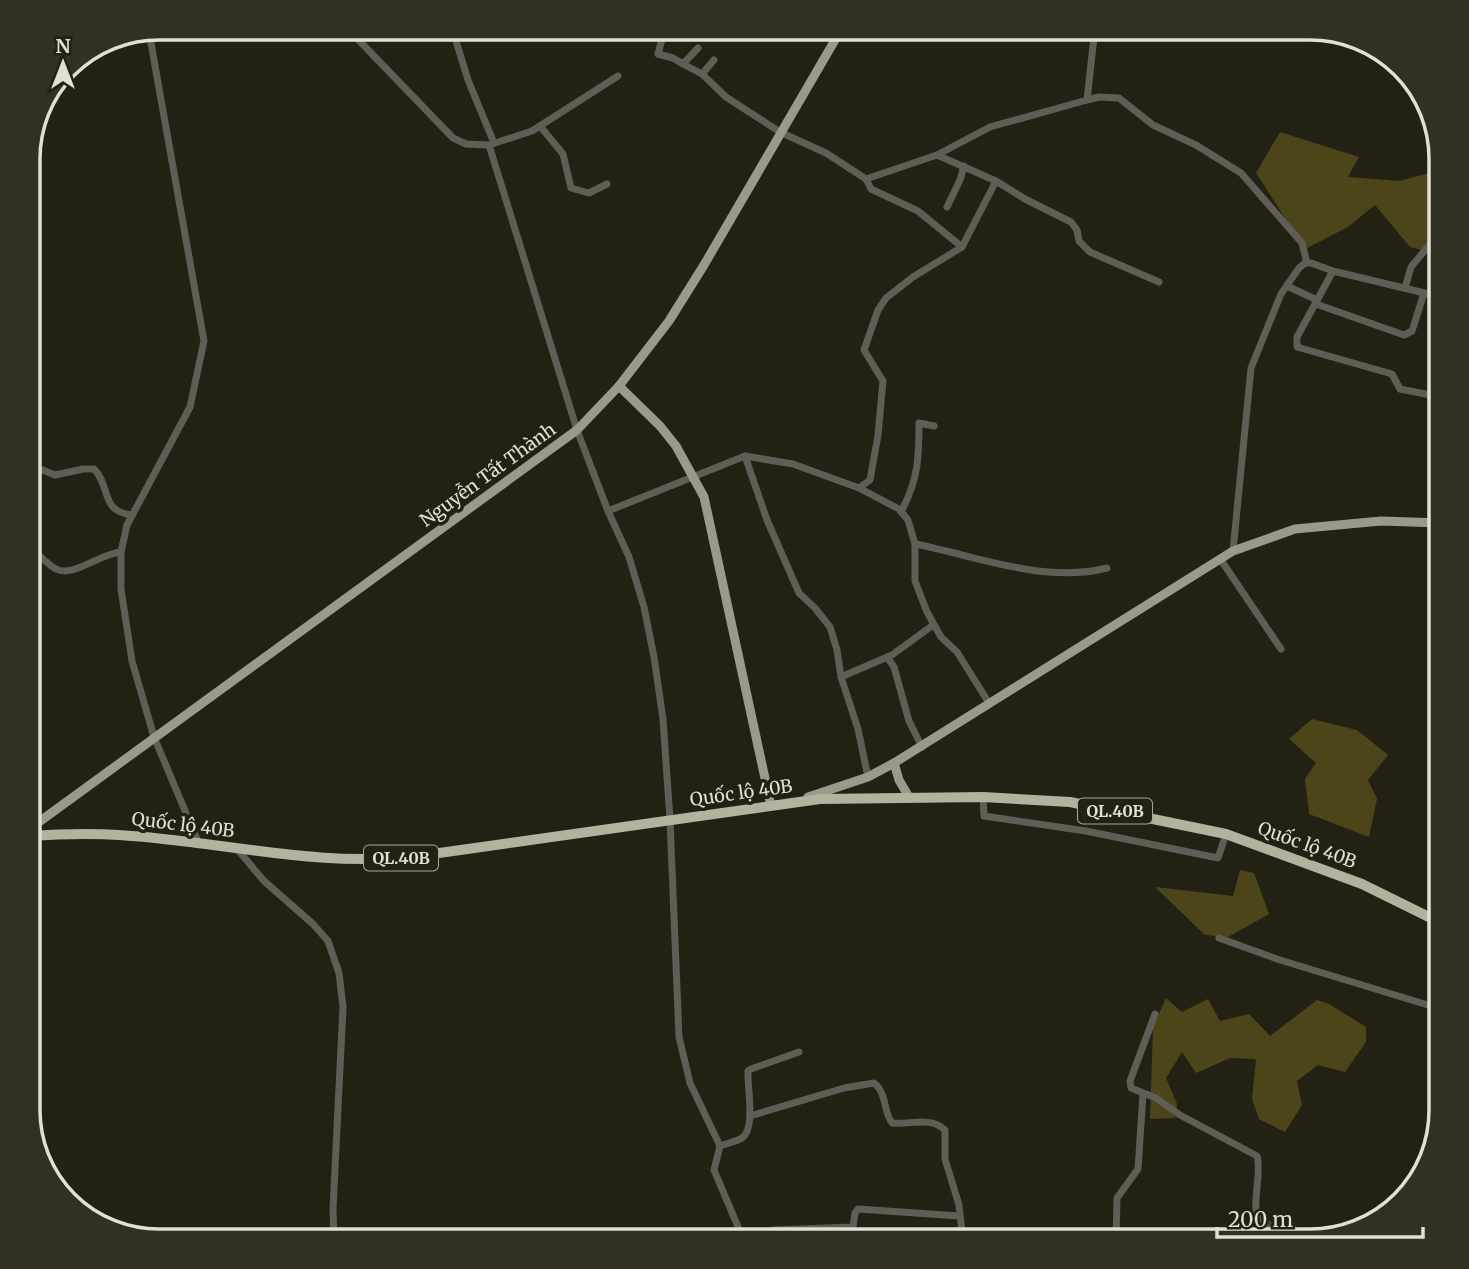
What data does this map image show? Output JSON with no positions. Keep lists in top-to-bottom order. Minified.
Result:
{"streets":{"highway":["Quốc lộ 40B","QL.40B"],"main road":["Nguyễn Tất Thành"]},"scale_bar":"200 m","north":"top"}
